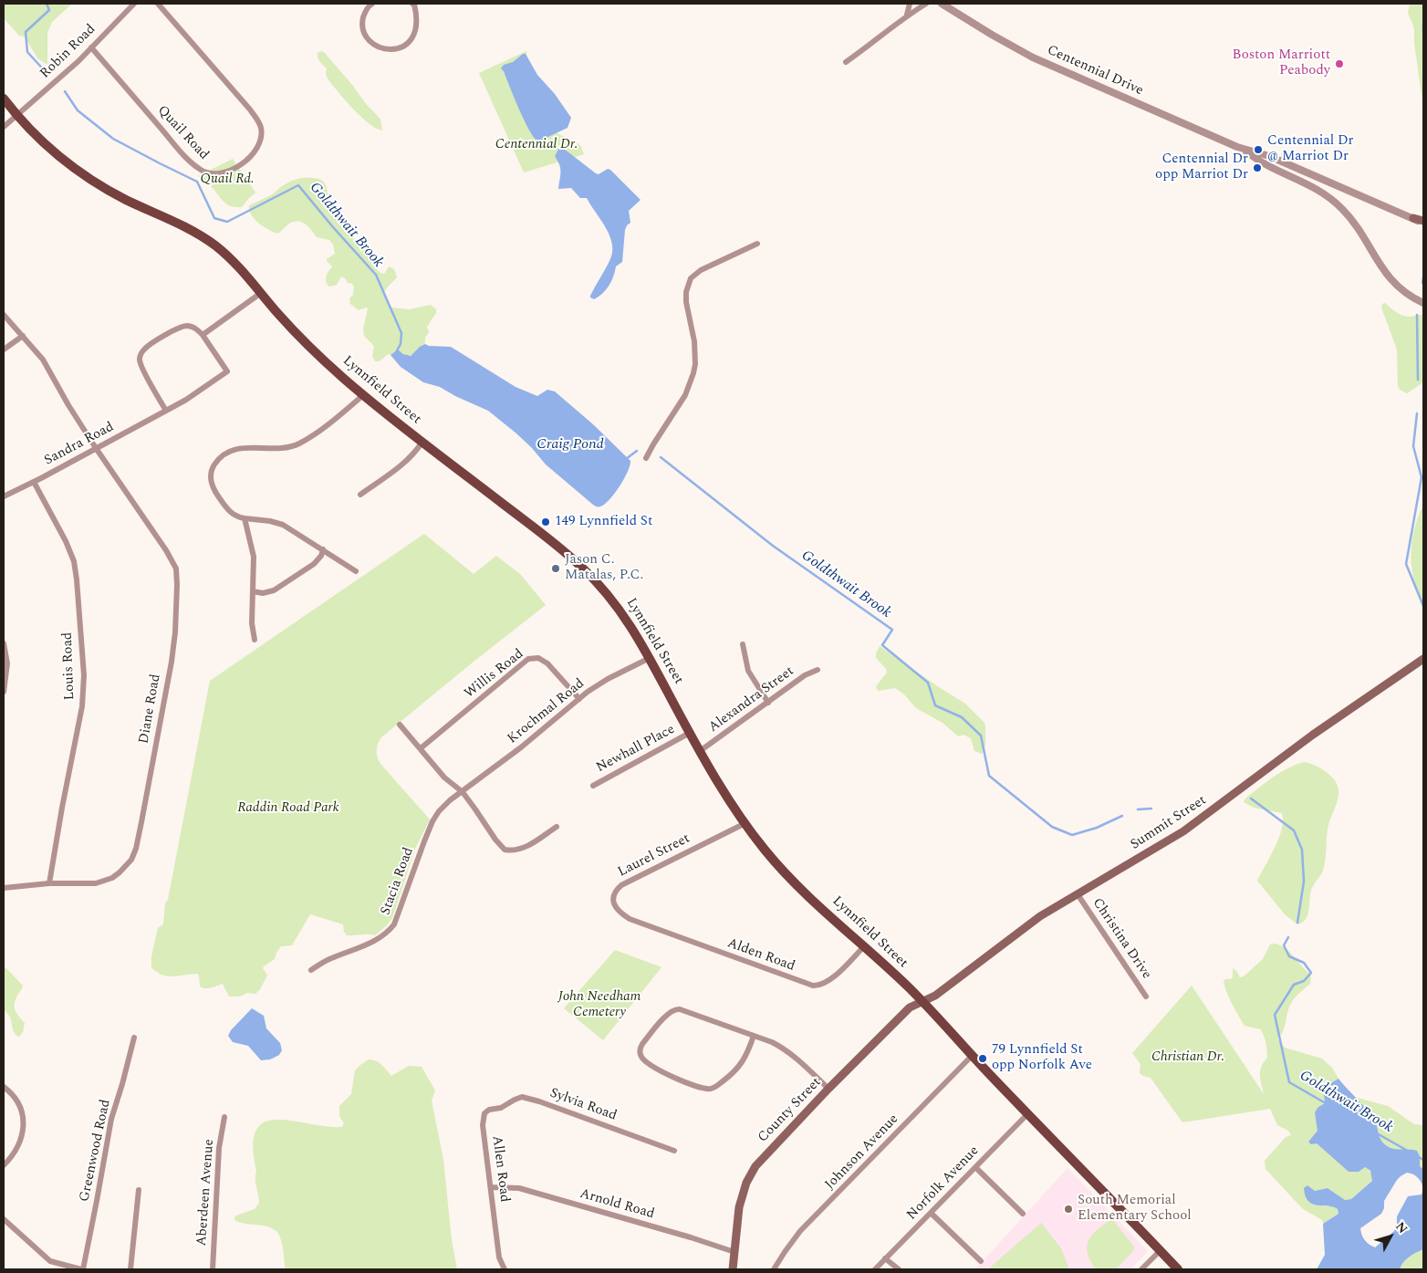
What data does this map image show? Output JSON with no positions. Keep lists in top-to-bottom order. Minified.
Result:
{"streets":{"main road":["Lynnfield Street","Summit Street","County Street"],"street":["Robin Road","Centennial Drive","Quail Road","Sandra Road","Louis Road","Willis Road","Alexandra Street","Diane Road","Krochmal Road","Newhall Place","Laurel Street","Stacia Road","Christina Drive","Alden Road","Sylvia Road","Greenwood Road","Johnson Avenue","Allen Road","Norfolk Avenue","Aberdeen Avenue","Arnold Road"]},"crossings":[["Robin Road","Quail Road"],["Robin Road","Lynnfield Street"],["Lynnfield Street","Alexandra Street"],["Lynnfield Street","Krochmal Road"],["Lynnfield Street","Newhall Place"],["Lynnfield Street","Summit Street"],["Lynnfield Street","Laurel Street"],["Lynnfield Street","Alden Road"],["Lynnfield Street","County Street"],["Lynnfield Street","Johnson Avenue"],["Lynnfield Street","Norfolk Avenue"],["Sandra Road","Louis Road"],["Sandra Road","Diane Road"],["Louis Road","Diane Road"],["Willis Road","Krochmal Road"],["Krochmal Road","Stacia Road"],["Summit Street","Christina Drive"],["Summit Street","County Street"],["Laurel Street","Alden Road"],["Sylvia Road","Allen Road"],["County Street","Arnold Road"],["Allen Road","Arnold Road"]],"water":["Goldthwait Brook","Craig Pond"],"parks":["Centennial Dr.","Quail Rd.","Raddin Road Park","John Needham Cemetery","Christian Dr."],"places":["Boston Marriott Peabody","Centennial Dr @ Marriot Dr","Centennial Dr opp Marriot Dr","149 Lynnfield St","Jason C. Matalas, P.C.","79 Lynnfield St opp Norfolk Ave","South Memorial Elementary School"],"north":"top right"}
